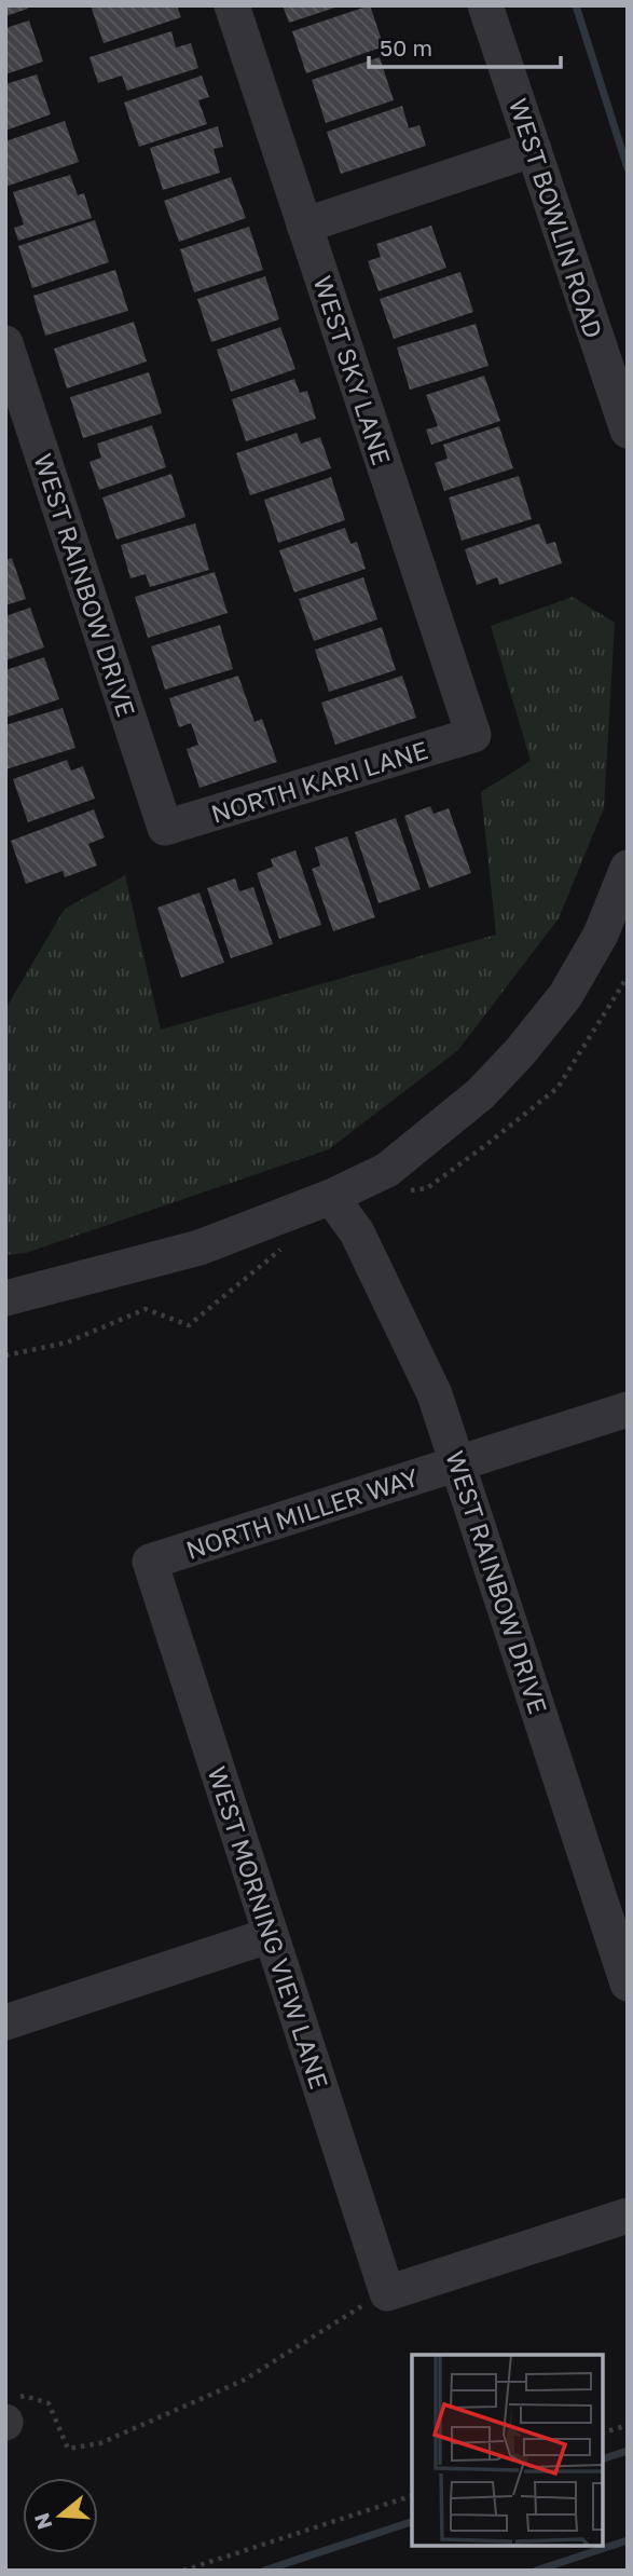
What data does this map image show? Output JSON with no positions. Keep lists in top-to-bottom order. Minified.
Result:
{"streets":{"street":["WEST BOWLIN ROAD","WEST SKY LANE","WEST RAINBOW DRIVE","NORTH KARI LANE","NORTH MILLER WAY","WEST MORNING VIEW LANE"]},"crossings":[["WEST SKY LANE","NORTH KARI LANE"],["WEST RAINBOW DRIVE","NORTH KARI LANE"],["WEST RAINBOW DRIVE","NORTH MILLER WAY"],["NORTH MILLER WAY","WEST MORNING VIEW LANE"]],"scale_bar":"50 m","north":"left"}
